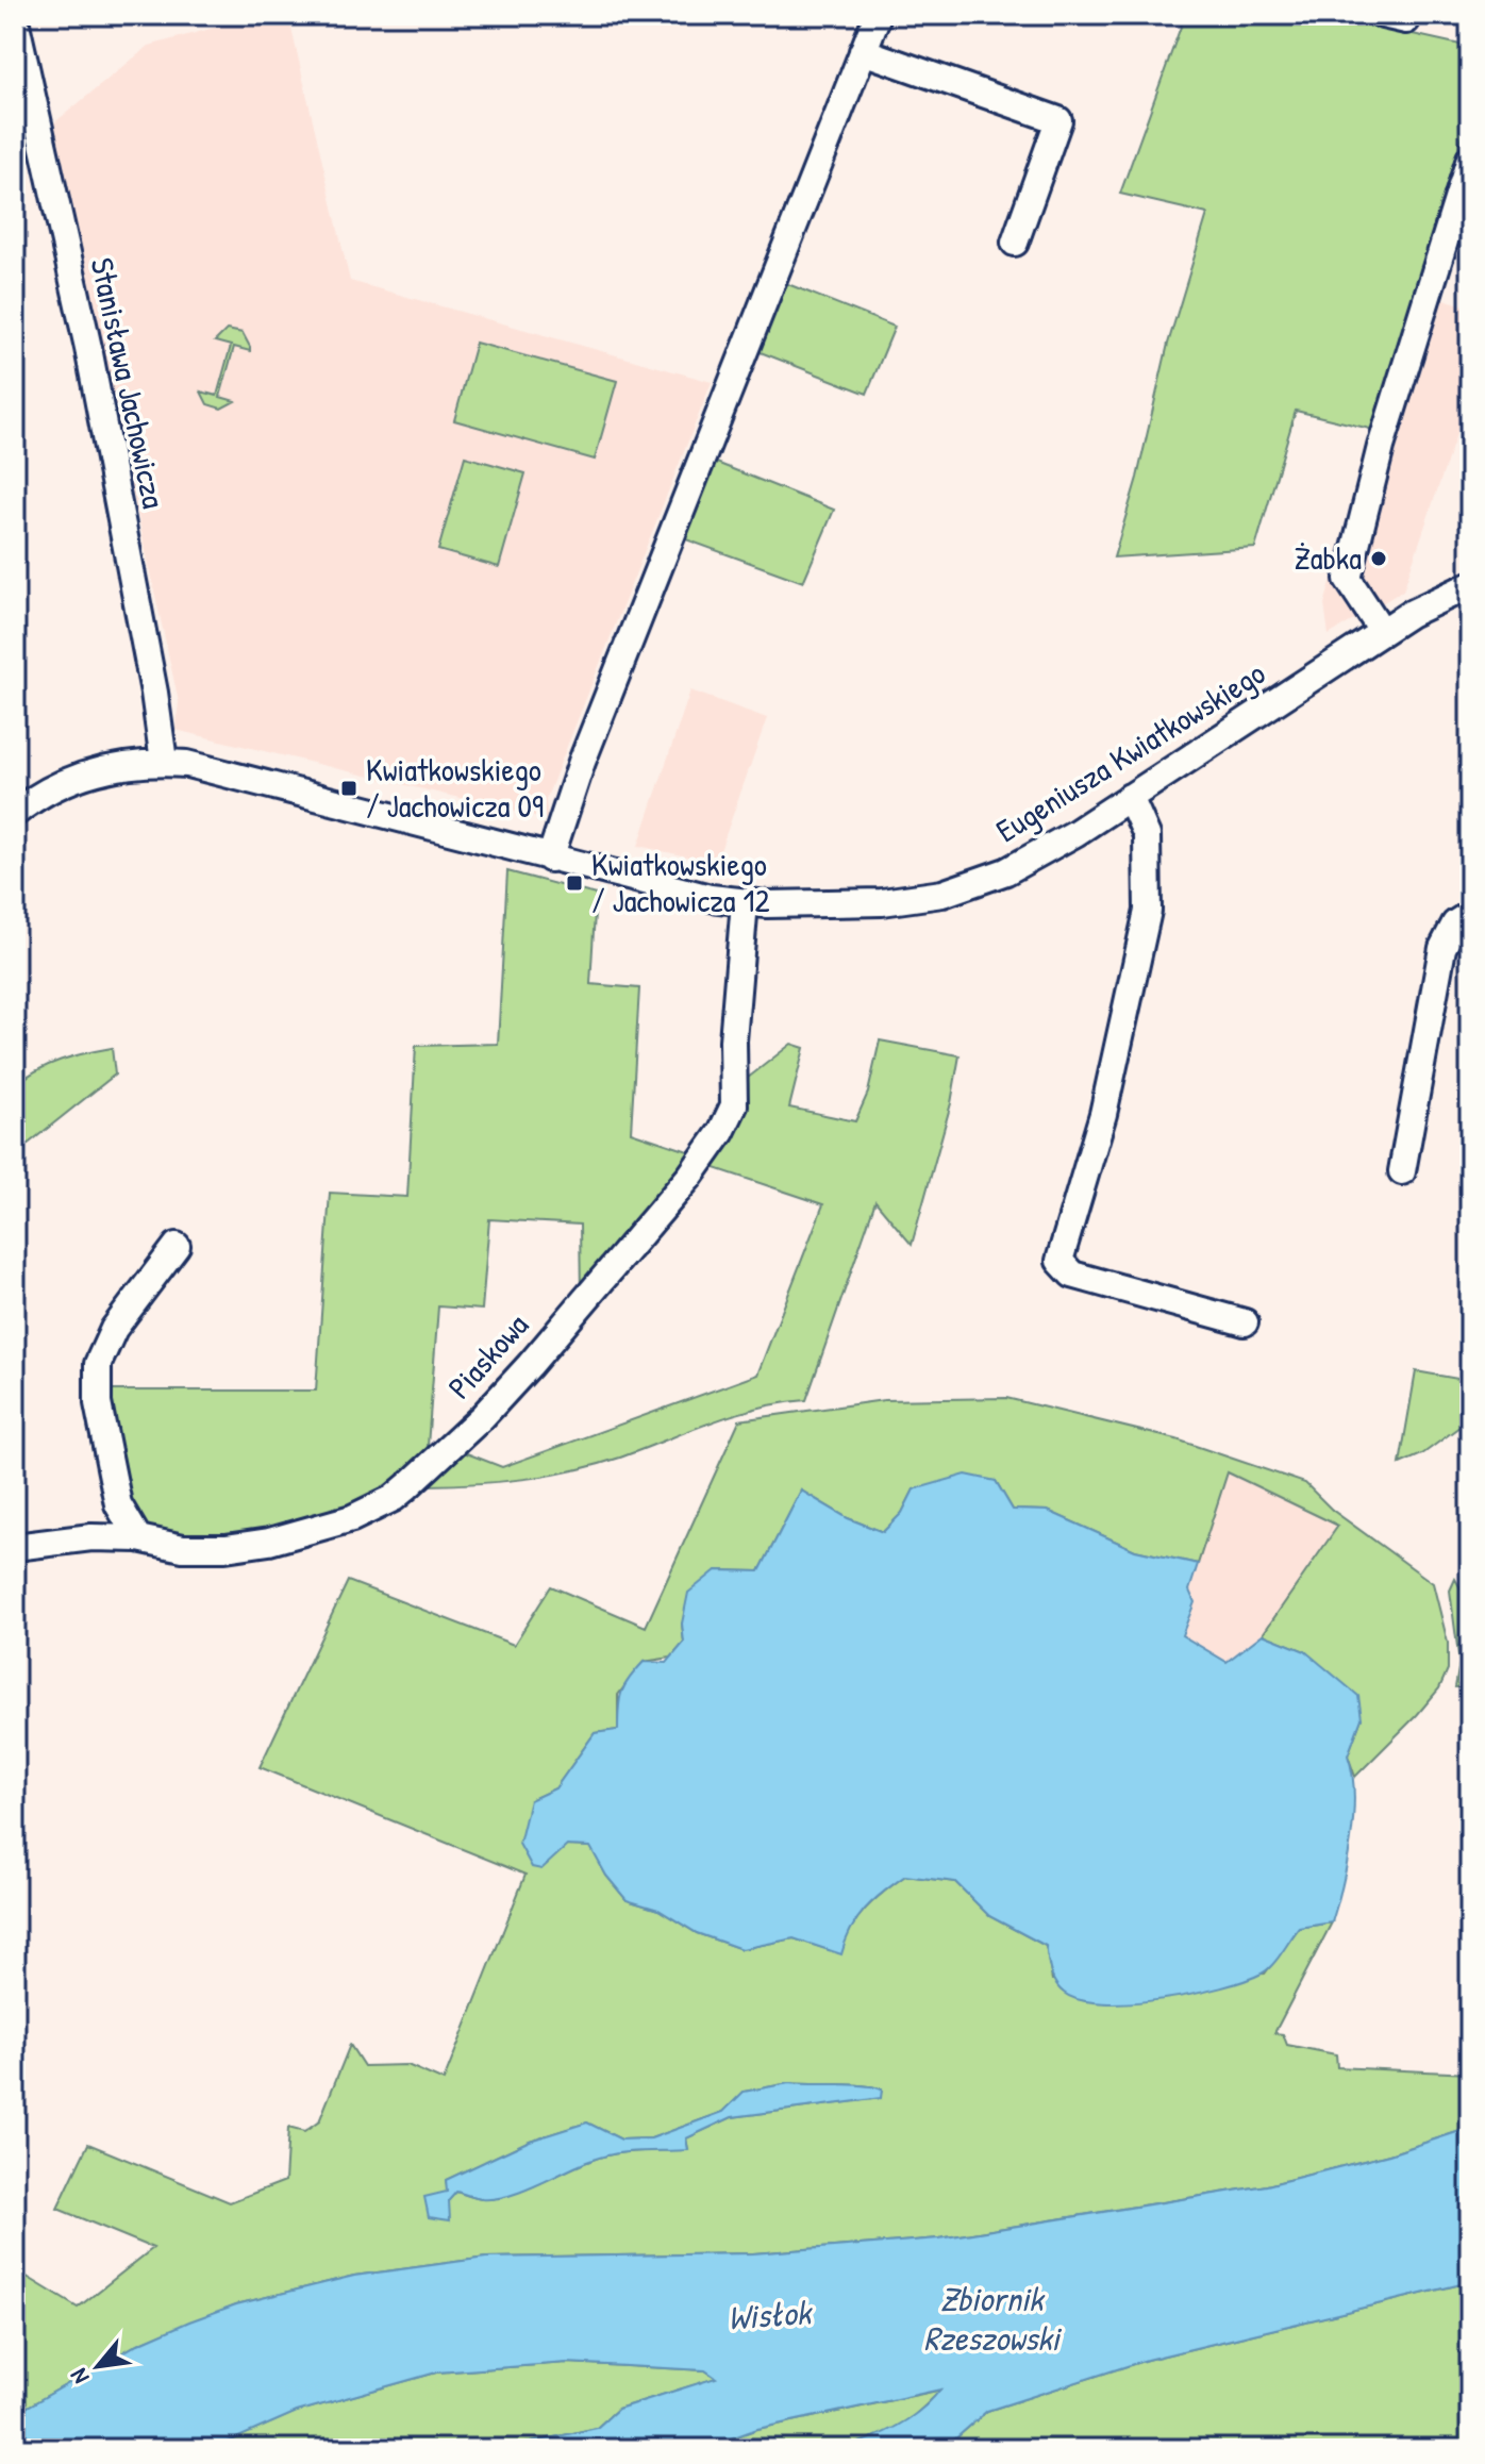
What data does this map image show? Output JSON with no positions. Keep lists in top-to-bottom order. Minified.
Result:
{"streets":{"street":["Stanisława Jachowicza","Eugeniusza Kwiatkowskiego","Piaskowa"]},"crossings":[["Stanisława Jachowicza","Eugeniusza Kwiatkowskiego"],["Eugeniusza Kwiatkowskiego","Piaskowa"]],"water":["Zbiornik Rzeszowski","Wisłok"],"places":{"other":["Żabka"],"transit":["Kwiatkowskiego / Jachowicza 09","Kwiatkowskiego / Jachowicza 12"]},"north":"bottom left"}
